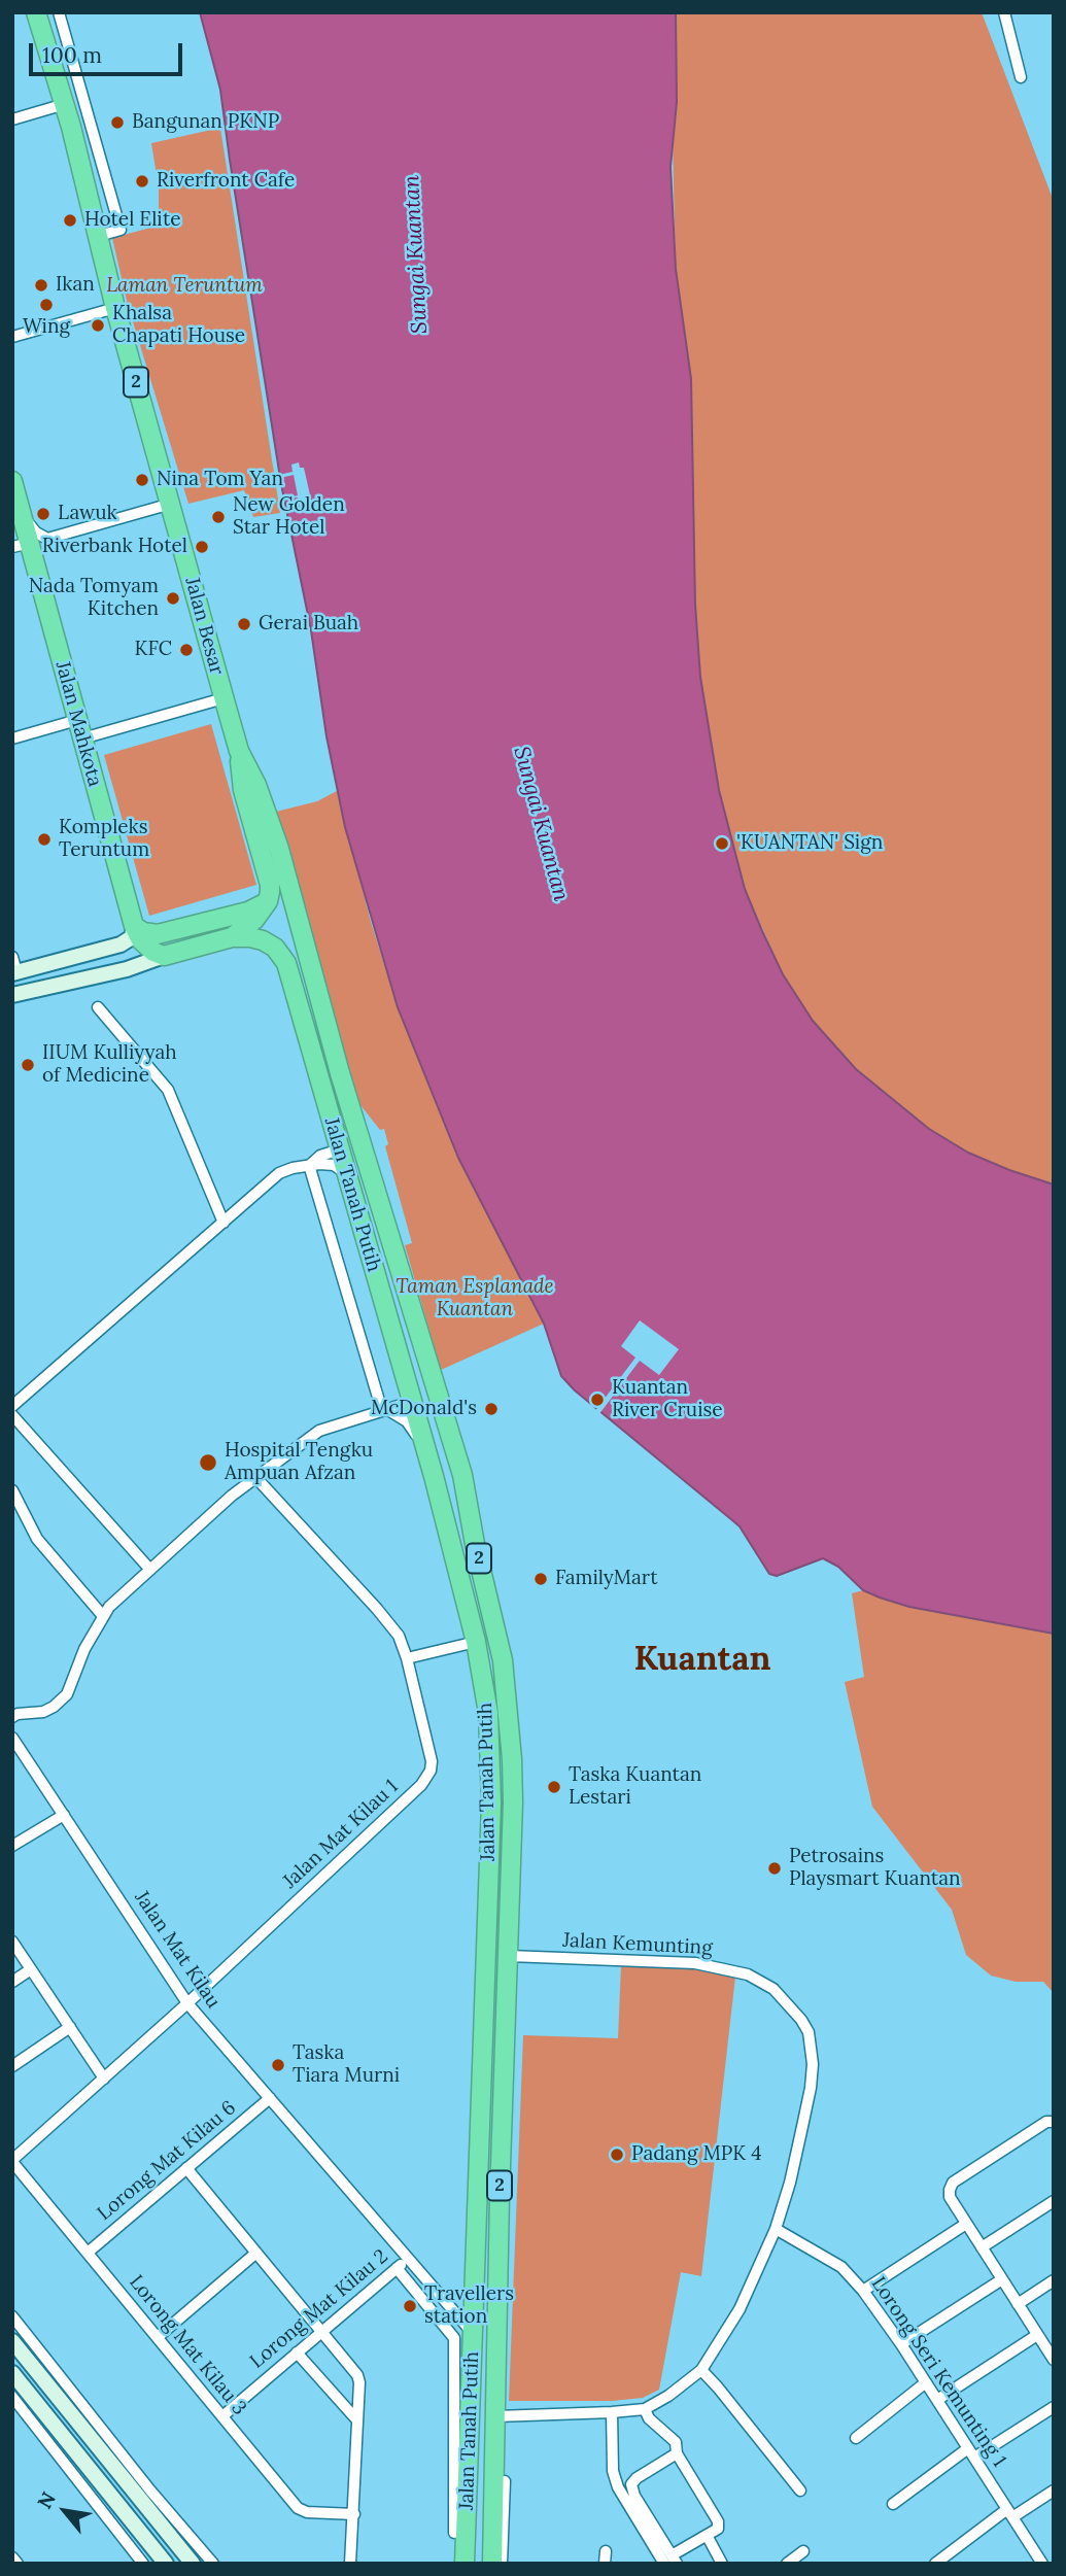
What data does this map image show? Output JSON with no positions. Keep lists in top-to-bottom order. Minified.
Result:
{"streets":{"highway":["2","Jalan Besar","Jalan Mahkota","Jalan Tanah Putih"],"street":["Jalan Mat Kilau 1","Jalan Kemunting","Jalan Mat Kilau","Lorong Mat Kilau 6","Lorong Mat Kilau 2","Lorong Mat Kilau 3","Lorong Seri Kemunting 1"]},"crossings":[["Jalan Besar","Jalan Tanah Putih"],["Jalan Tanah Putih","Jalan Kemunting"],["Jalan Tanah Putih","Jalan Mat Kilau"],["Jalan Mat Kilau 1","Jalan Mat Kilau"],["Jalan Mat Kilau 1","Lorong Mat Kilau 3"],["Jalan Kemunting","Lorong Seri Kemunting 1"],["Jalan Mat Kilau","Lorong Mat Kilau 6"],["Jalan Mat Kilau","Lorong Mat Kilau 2"],["Lorong Mat Kilau 6","Lorong Mat Kilau 3"],["Lorong Mat Kilau 2","Lorong Mat Kilau 3"]],"districts":["Kuantan"],"water":["Sungai Kuantan"],"parks":["Laman Teruntum","Taman Esplanade Kuantan"],"places":["Bangunan PKNP","Riverfront Cafe","Hotel Elite","Ikan","Wing","Khalsa Chapati House","Nina Tom Yan","Lawuk","New Golden Star Hotel","Riverbank Hotel","Nada Tomyam Kitchen","Gerai Buah","KFC","Kompleks Teruntum","'KUANTAN' Sign","IIUM Kulliyyah of Medicine","Kuantan River Cruise","McDonald's","Hospital Tengku Ampuan Afzan","FamilyMart","Taska Kuantan Lestari","Petrosains Playsmart Kuantan","Taska Tiara Murni","Padang MPK 4","Travellers station"],"scale_bar":"100 m","north":"top left"}
